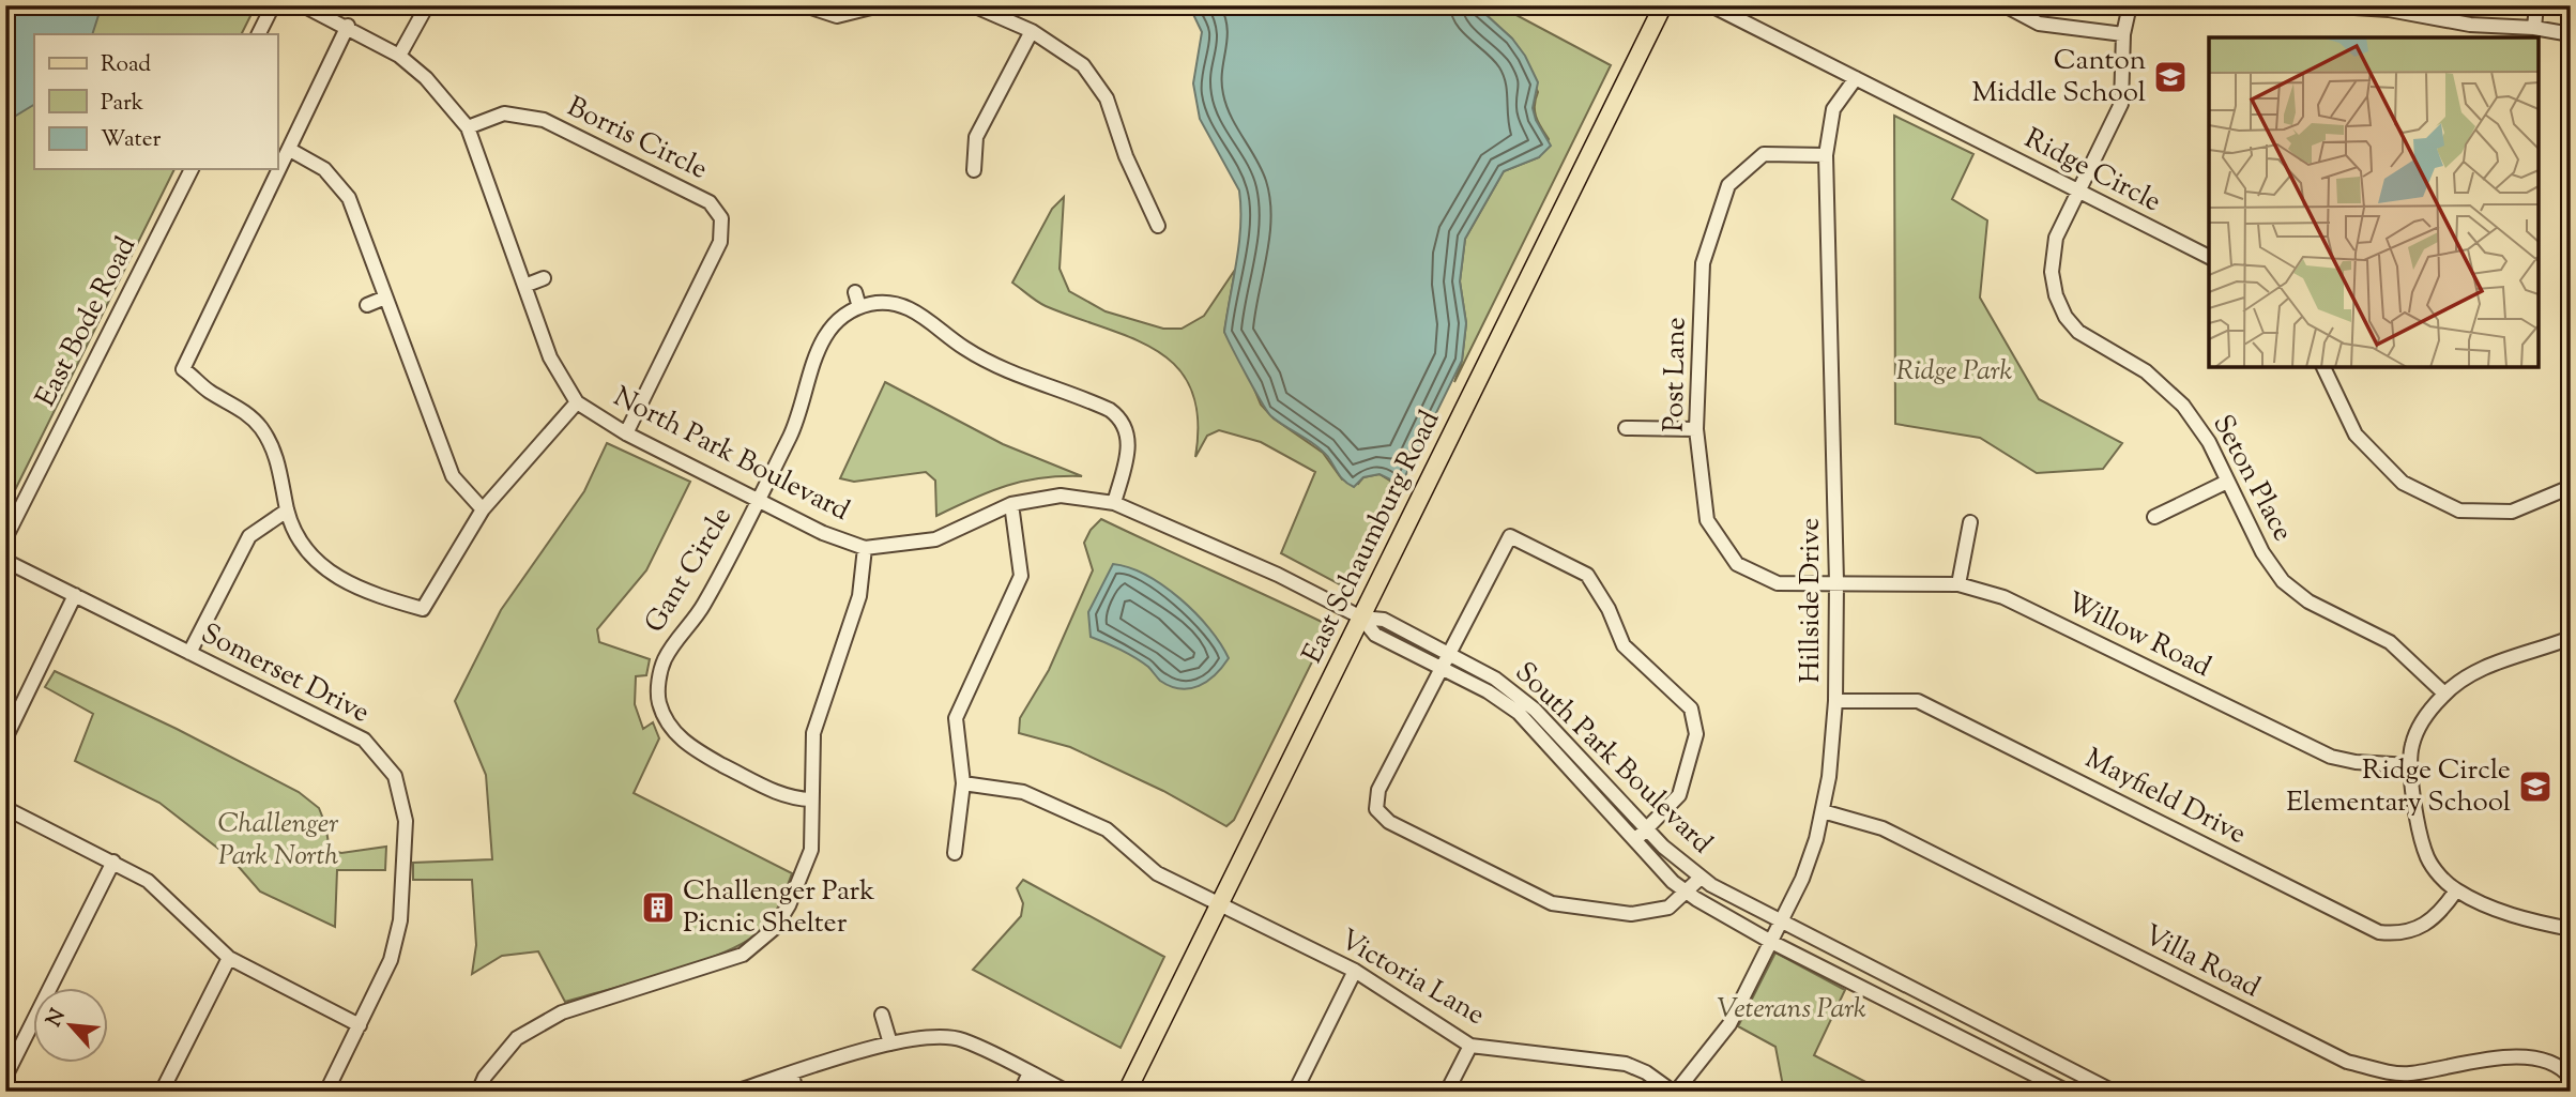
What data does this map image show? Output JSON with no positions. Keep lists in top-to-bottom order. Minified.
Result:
{"streets":{"main road":["East Schaumburg Road"],"street":["Borris Circle","Ridge Circle","East Bode Road","Post Lane","North Park Boulevard","Seton Place","Gant Circle","Hillside Drive","Willow Road","Somerset Drive","South Park Boulevard","Mayfield Drive","Villa Road","Victoria Lane"]},"crossings":[["Borris Circle","North Park Boulevard"],["Ridge Circle","Seton Place"],["Ridge Circle","Hillside Drive"],["Post Lane","Hillside Drive"],["Post Lane","Willow Road"],["North Park Boulevard","East Schaumburg Road"],["North Park Boulevard","Gant Circle"],["North Park Boulevard","South Park Boulevard"],["East Schaumburg Road","South Park Boulevard"],["East Schaumburg Road","Victoria Lane"],["Hillside Drive","Willow Road"],["Hillside Drive","South Park Boulevard"],["Hillside Drive","Mayfield Drive"],["Hillside Drive","Villa Road"],["Hillside Drive","Victoria Lane"]],"parks":["Ridge Park","Challenger Park North","Veterans Park"],"places":{"school or university":["Canton Middle School","Ridge Circle Elementary School"],"building":["Challenger Park Picnic Shelter"]},"legend":["Road","Park","Water"],"north":"top left"}
